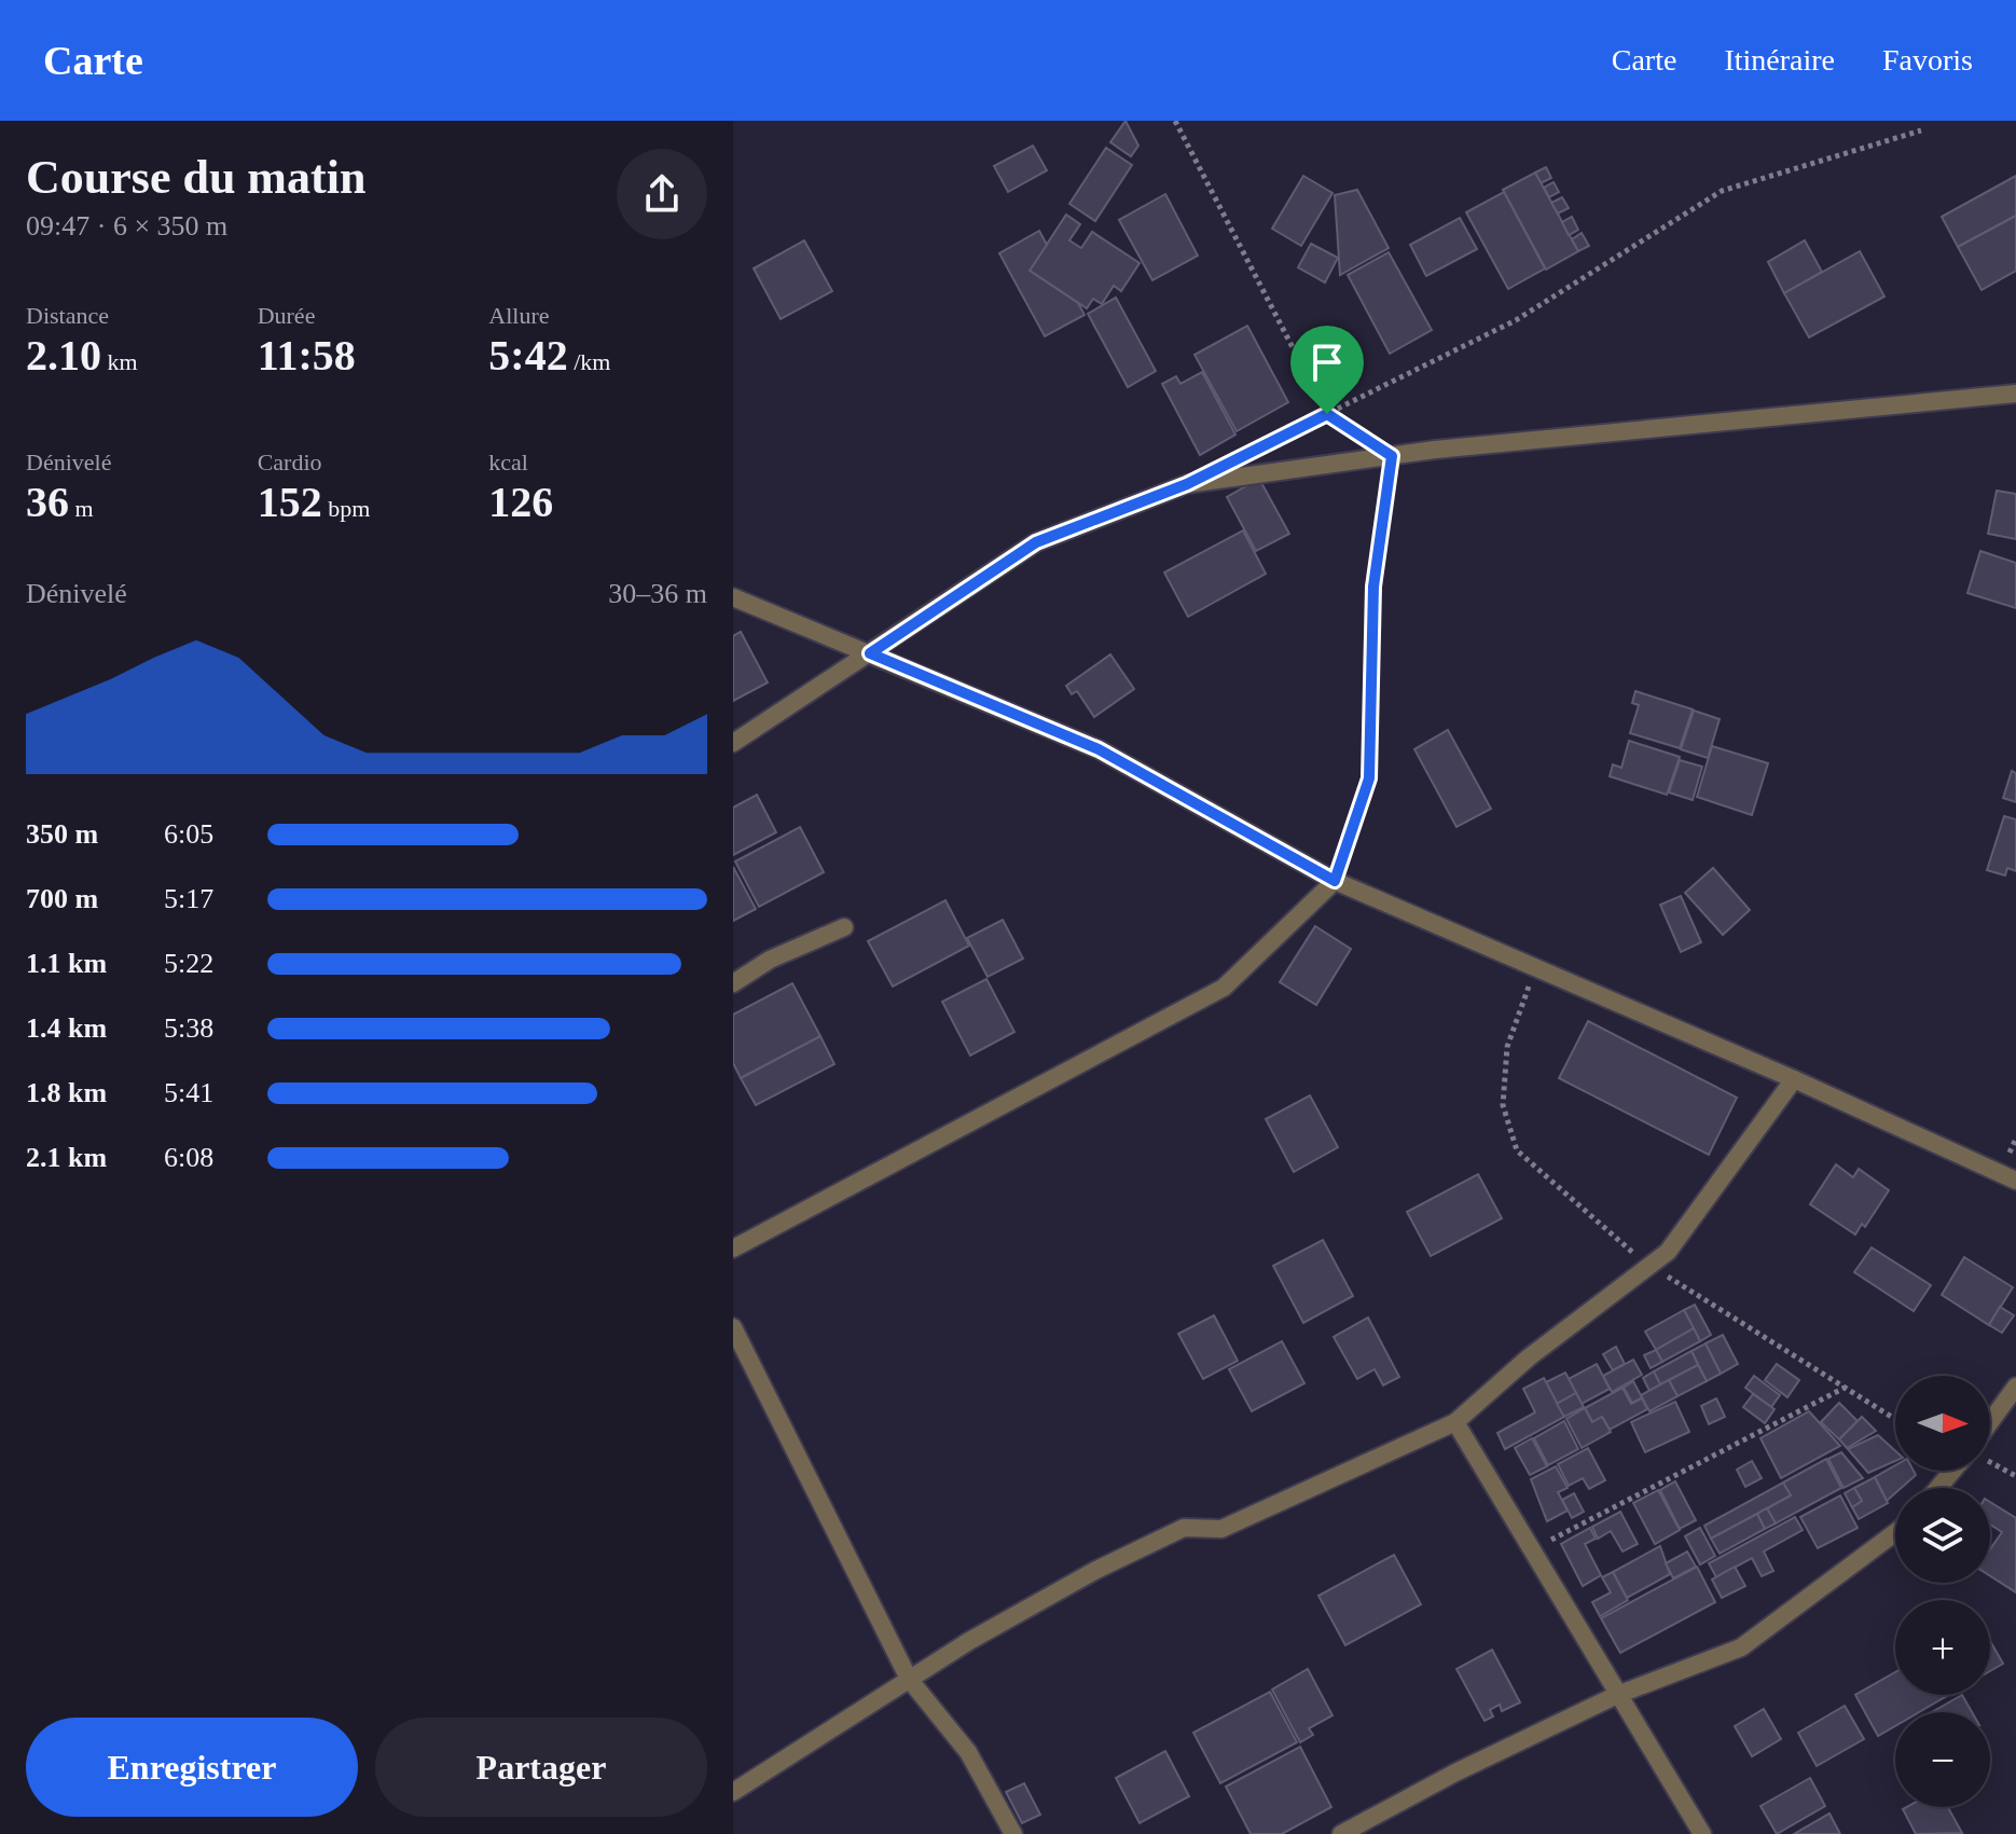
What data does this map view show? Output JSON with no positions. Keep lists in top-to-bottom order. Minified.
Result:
{"north":"right","page":{"header":"Carte","nav":["Carte","Itinéraire","Favoris"],"heading":["Course du matin","09:47 · 6 × 350 m"],"stats":[["Distance","2.10 km"],["Durée","11:58"],["Allure","5:42 /km"],["Dénivelé","36 m"],["Cardio","152 bpm"],["kcal","126"]],"chart":["Dénivelé","30–36 m"],"list":[{"name":"350 m","note":"6:05"},{"name":"700 m","note":"5:17"},{"name":"1.1 km","note":"5:22"},{"name":"1.4 km","note":"5:38"},{"name":"1.8 km","note":"5:41"},{"name":"2.1 km","note":"6:08"}],"map_buttons":["+","−"],"buttons":["Enregistrer","Partager"]}}
